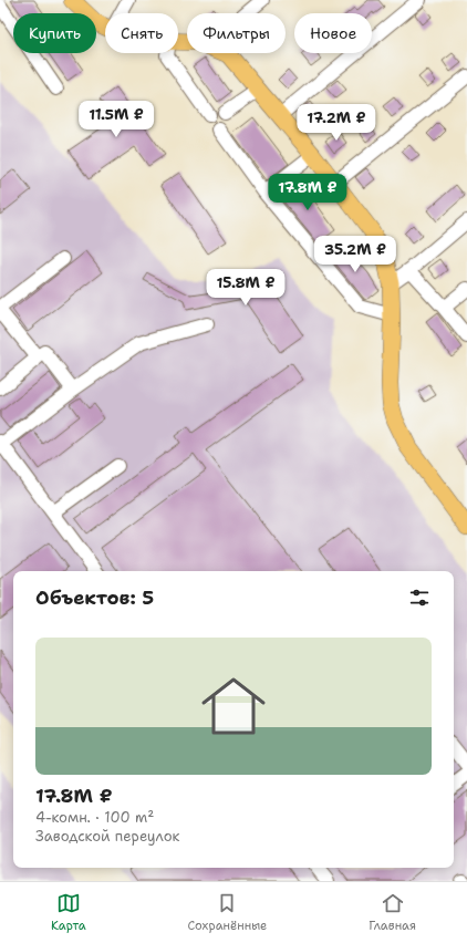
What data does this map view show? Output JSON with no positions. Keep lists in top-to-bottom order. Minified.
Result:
{"page":{"chip":["Купить","Снять","Фильтры","Новое"],"price":["11.5M ₽","17.2M ₽","17.8M ₽","35.2M ₽","15.8M ₽"],"heading":"Объектов: 5","list":[{"name":"17.8M ₽","note":"4-комн. · 100 m² · Заводской переулок"}],"tabs":["Карта","Сохранённые","Главная"]}}
